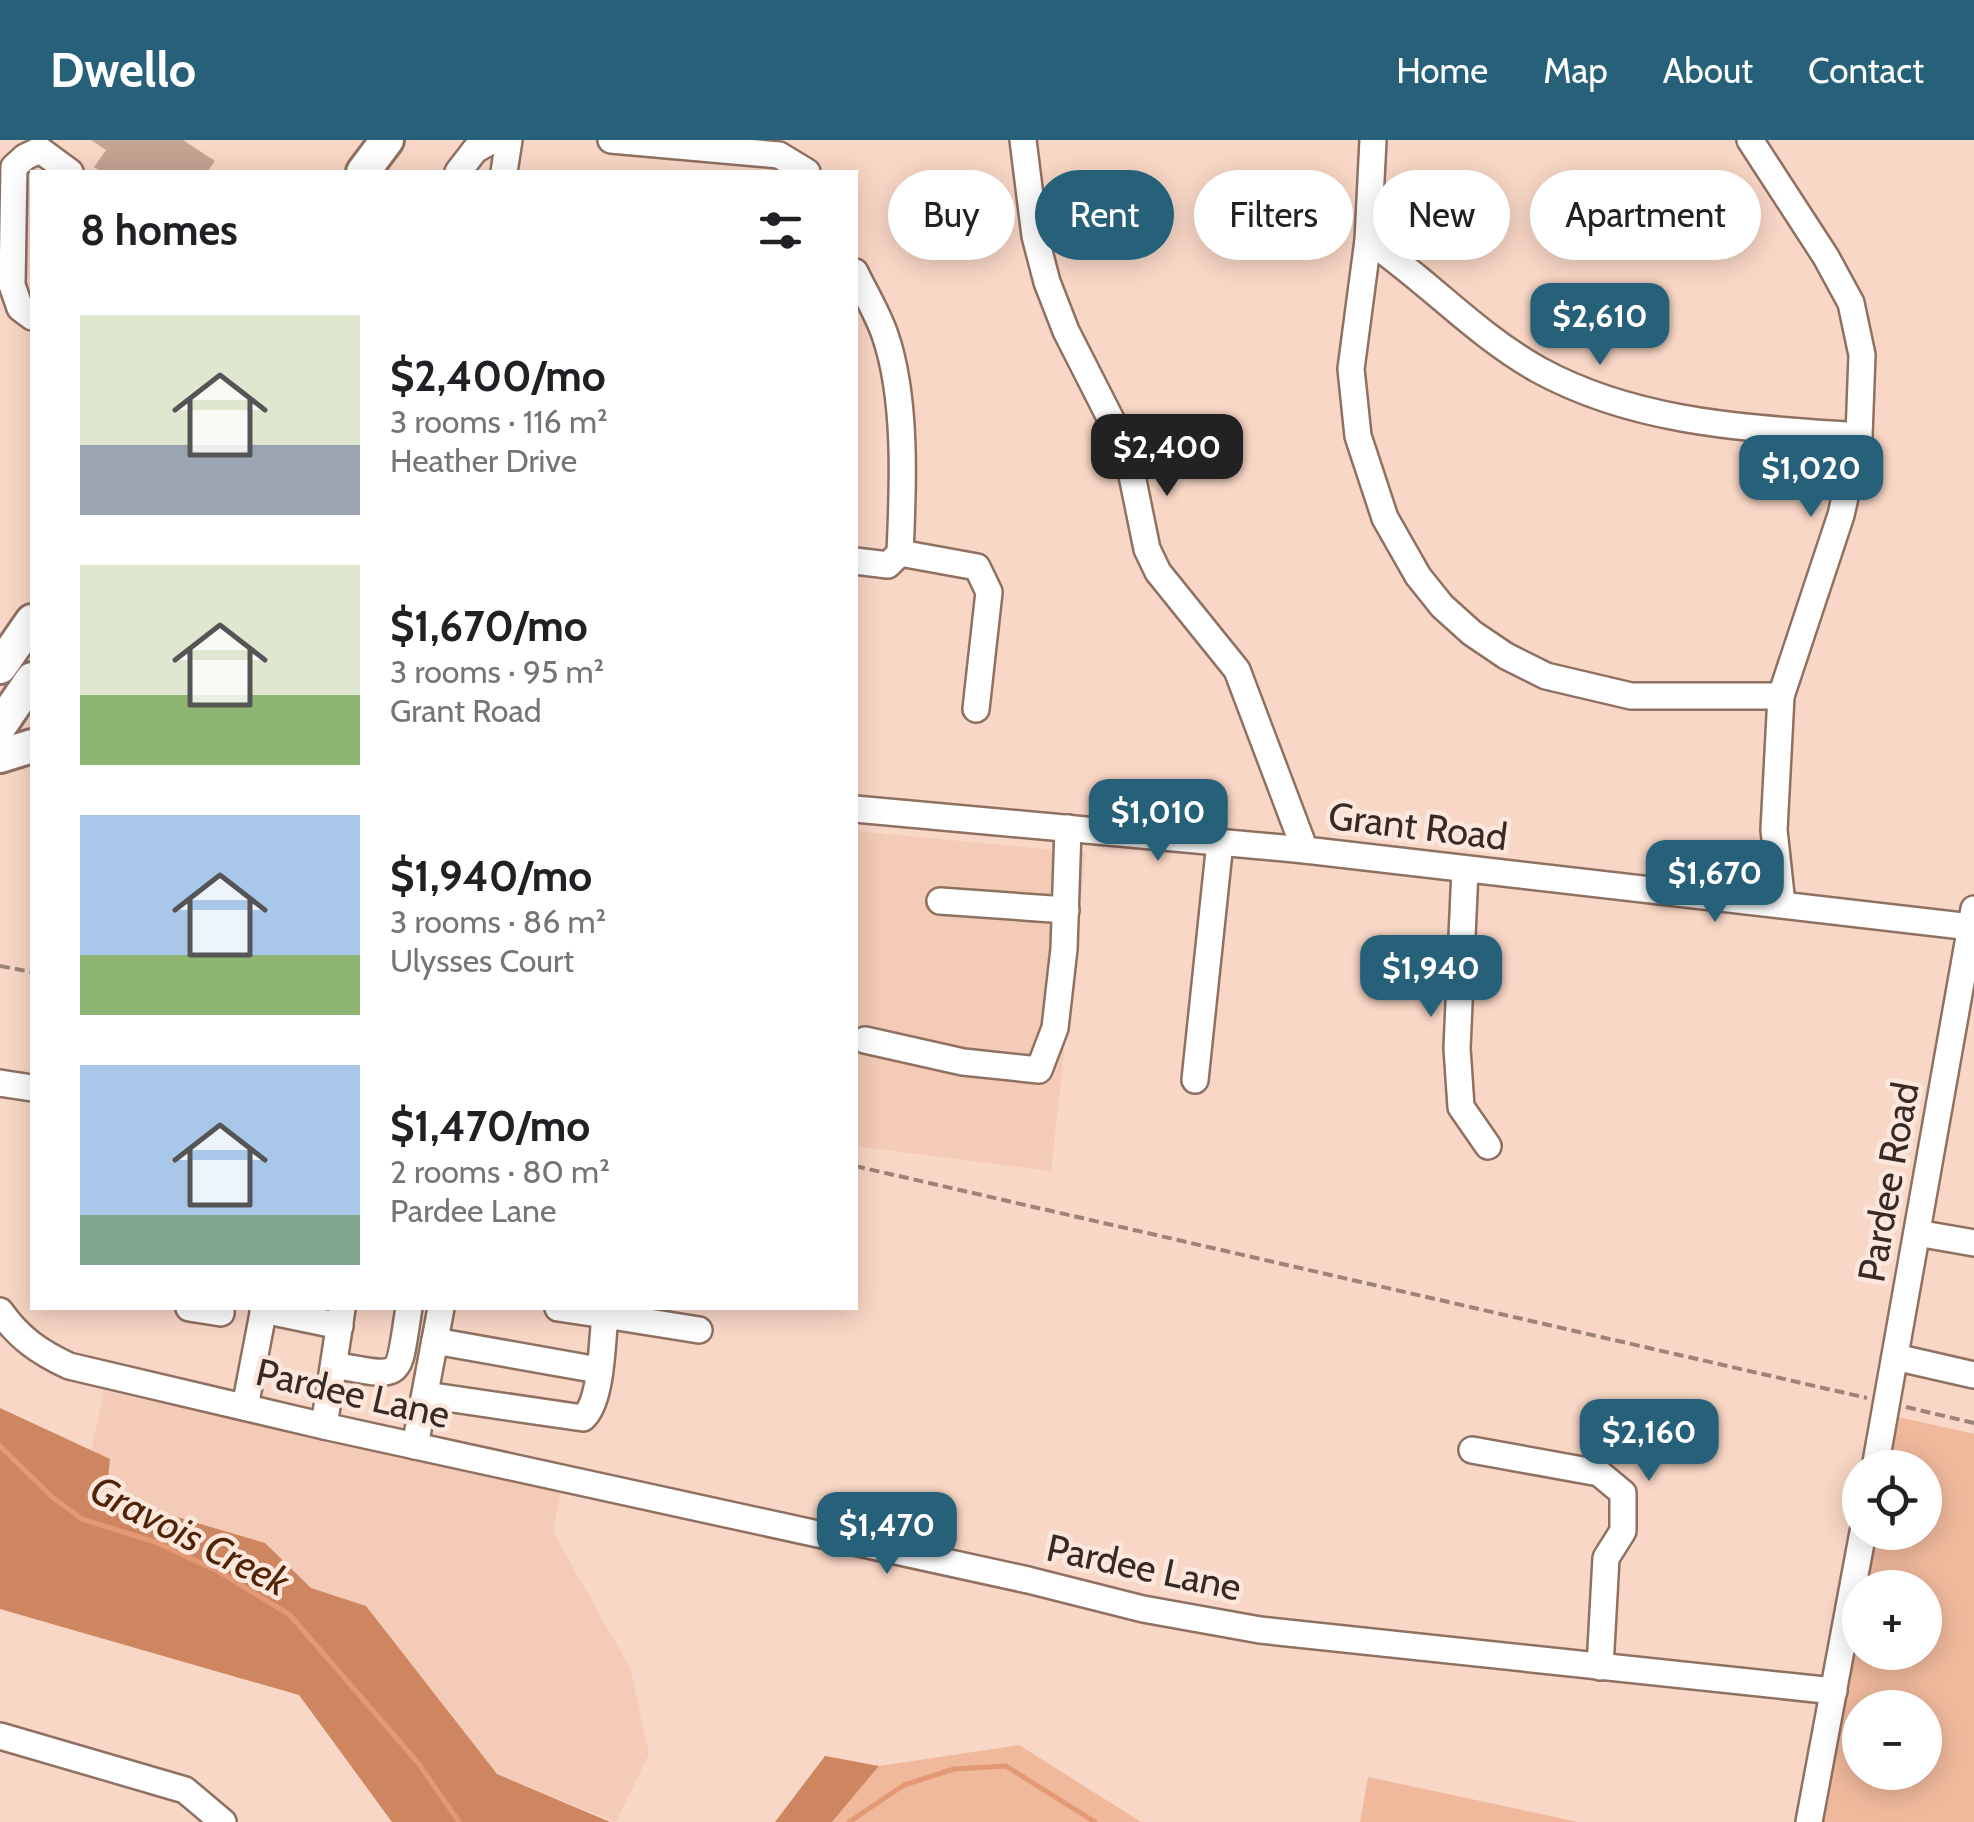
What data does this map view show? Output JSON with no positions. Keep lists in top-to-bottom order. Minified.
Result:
{"streets":{"street":["Grant Road","Pardee Road","Pardee Lane"]},"crossings":[["Grant Road","Pardee Road"]],"water":["Gravois Creek"],"page":{"header":"Dwello","nav":["Home","Map","About","Contact"],"chip":["Buy","Rent","Filters","New","Apartment"],"heading":"8 homes","price":["$2,610","$2,400","$1,020","$1,010","$1,670","$1,940","$2,160","$1,470"],"list":[{"name":"$2,400/mo","note":"3 rooms · 116 m² · Heather Drive"},{"name":"$1,670/mo","note":"3 rooms · 95 m² · Grant Road"},{"name":"$1,940/mo","note":"3 rooms · 86 m² · Ulysses Court"},{"name":"$1,470/mo","note":"2 rooms · 80 m² · Pardee Lane"}],"map_buttons":["+","−"]}}
